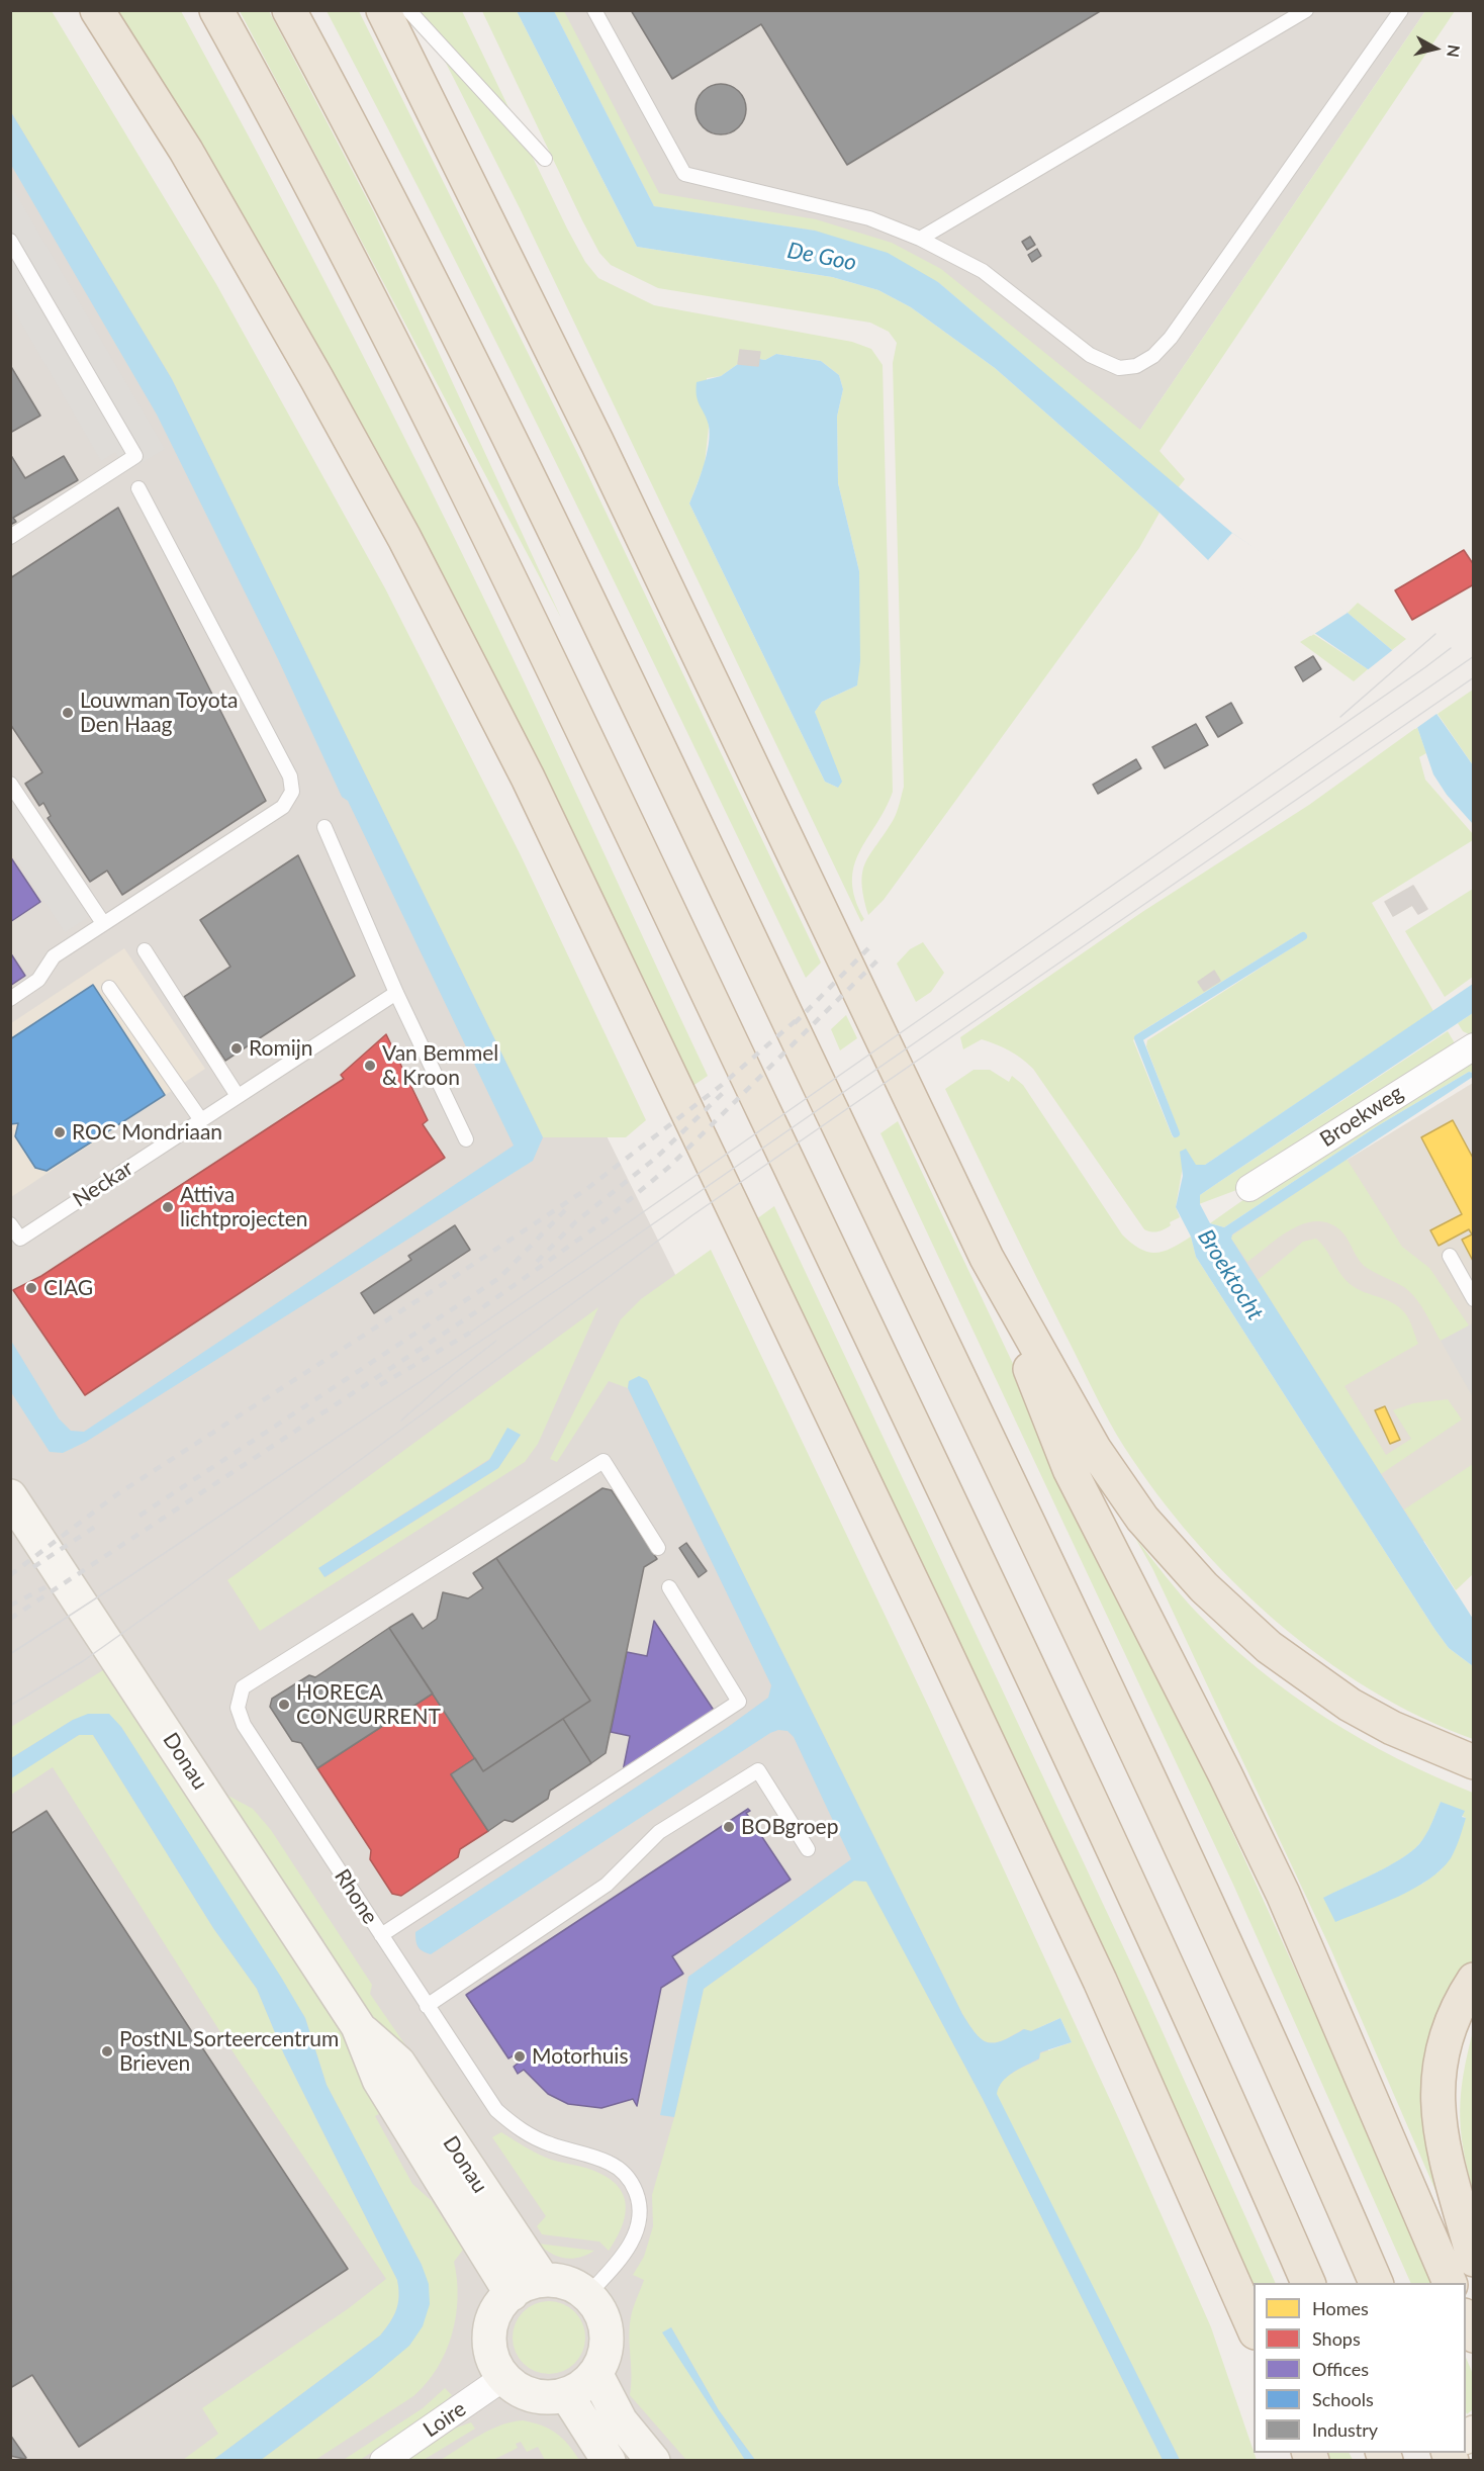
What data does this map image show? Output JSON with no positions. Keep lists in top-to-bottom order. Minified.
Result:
{"streets":{"main road":["Donau"],"street":["Broekweg","Loire"],"lane":["Neckar","Rhone"]},"crossings":[["Donau","Rhone"],["Donau","Loire"],["Rhone","Loire"]],"water":["De Goo","Broektocht"],"places":["Louwman Toyota Den Haag","Romijn","Van Bemmel & Kroon","ROC Mondriaan","Attiva lichtprojecten","CIAG","HORECA CONCURRENT","BOBgroep","PostNL Sorteercentrum Brieven","Motorhuis"],"legend":["Homes","Shops","Offices","Schools","Industry"],"north":"right"}
